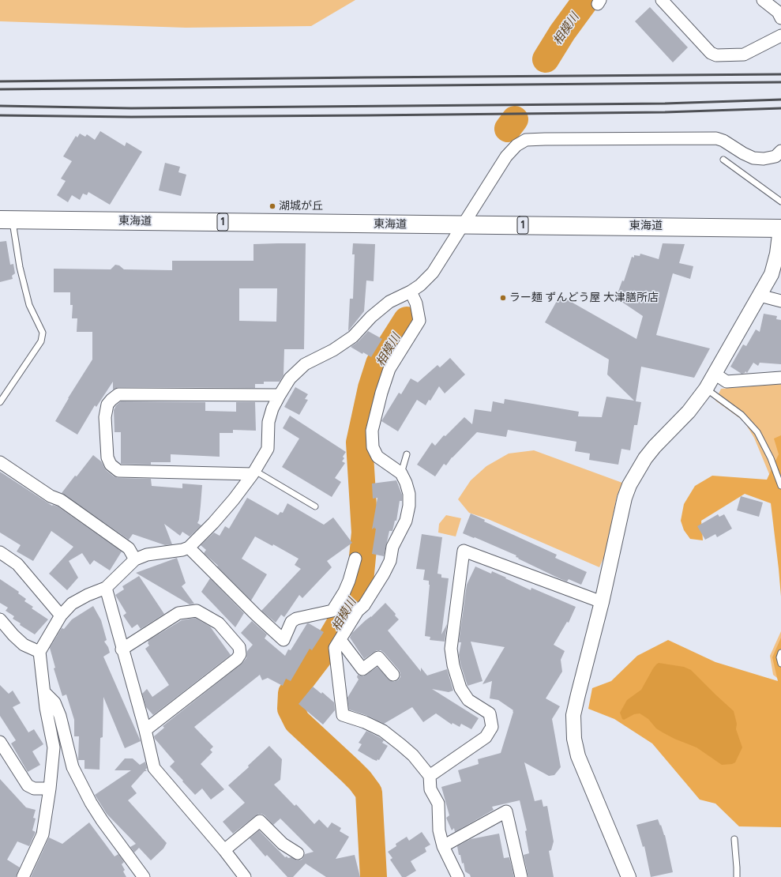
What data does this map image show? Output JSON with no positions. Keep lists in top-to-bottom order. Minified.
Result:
{"streets":{"highway":["東海道","1"]},"water":["相模川"],"places":["湖城が丘","ラー麺 ずんどう屋 大津膳所店"]}
